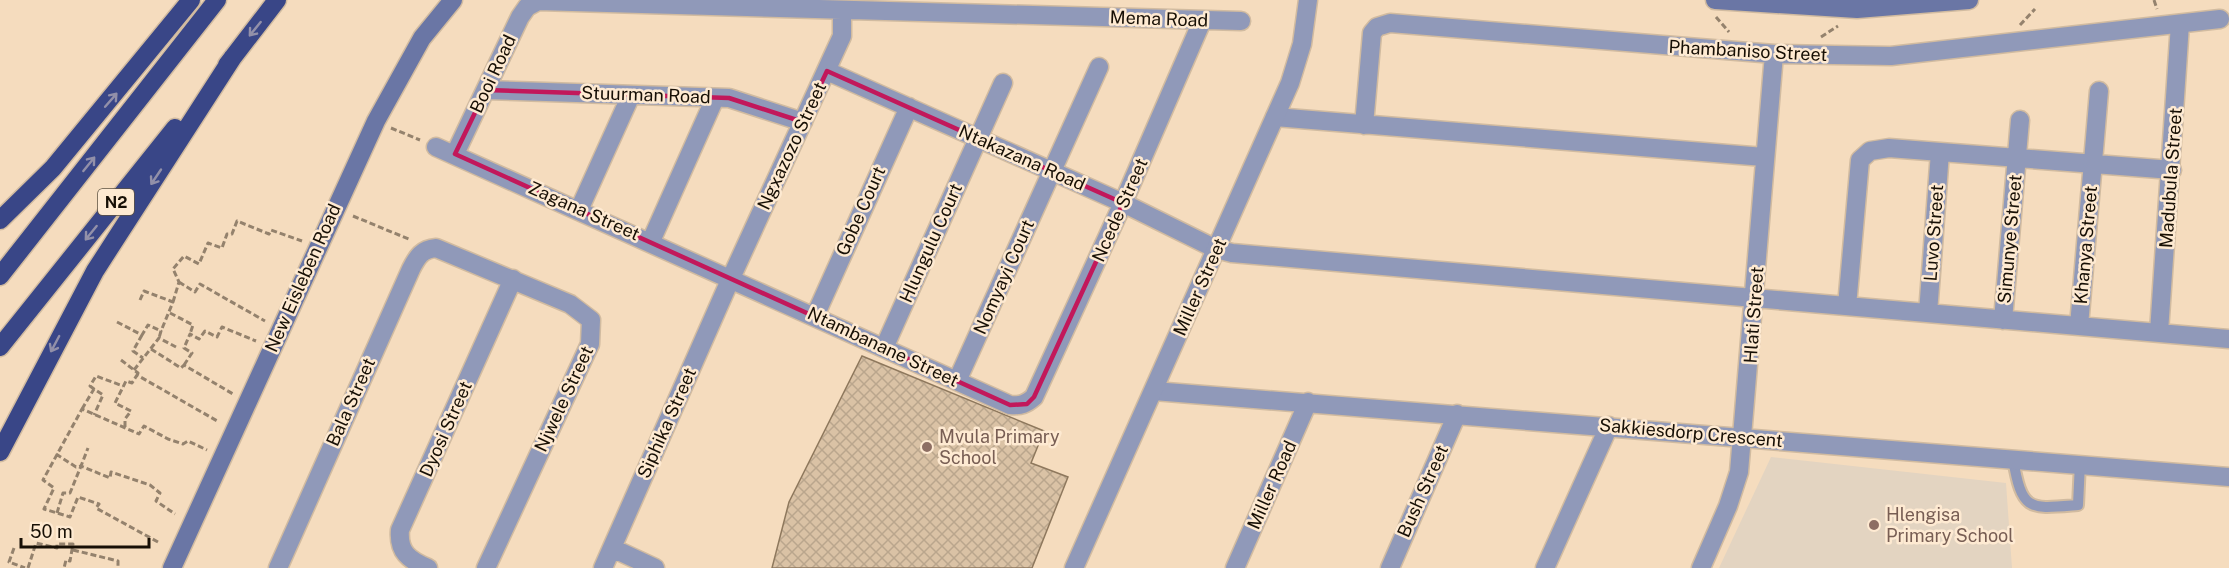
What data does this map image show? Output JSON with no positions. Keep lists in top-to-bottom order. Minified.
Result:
{"streets":{"highway":["N2"],"main road":["New Eisleben Road"],"street":["Mema Road","Phambaniso Street","Booi Road","Stuurman Road","Ngxazozo Street","Ntakazana Road","Madubula Street","Ncede Street","Zagana Street","Gobe Court","Luvo Street","Simunye Street","Hlungulu Court","Khanya Street","Nomyayi Court","Miller Street","Hlati Street","Ntambanane Street","Njwele Street","Bala Street","Siphika Street","Dyosi Street","Sakkiesdorp Crescent","Miller Road","Bush Street"]},"crossings":[["Mema Road","Booi Road"],["Mema Road","Ngxazozo Street"],["Mema Road","Ncede Street"],["Phambaniso Street","Madubula Street"],["Phambaniso Street","Hlati Street"],["Booi Road","Stuurman Road"],["Booi Road","Zagana Street"],["Stuurman Road","Ngxazozo Street"],["Ngxazozo Street","Ntakazana Road"],["Ngxazozo Street","Zagana Street"],["Ngxazozo Street","Ntambanane Street"],["Ngxazozo Street","Siphika Street"],["Ntakazana Road","Ncede Street"],["Ntakazana Road","Gobe Court"],["Ntakazana Road","Hlungulu Court"],["Ntakazana Road","Nomyayi Court"],["Ntakazana Road","Miller Street"],["Ncede Street","Ntambanane Street"],["Zagana Street","Ntambanane Street"],["Zagana Street","Siphika Street"],["Gobe Court","Ntambanane Street"],["Hlungulu Court","Ntambanane Street"],["Nomyayi Court","Ntambanane Street"],["Miller Street","Sakkiesdorp Crescent"],["Hlati Street","Sakkiesdorp Crescent"],["Ntambanane Street","Siphika Street"],["Njwele Street","Bala Street"],["Njwele Street","Dyosi Street"],["Sakkiesdorp Crescent","Miller Road"],["Sakkiesdorp Crescent","Bush Street"]],"places":["Mvula Primary School","Hlengisa Primary School"],"scale_bar":"50 m"}
